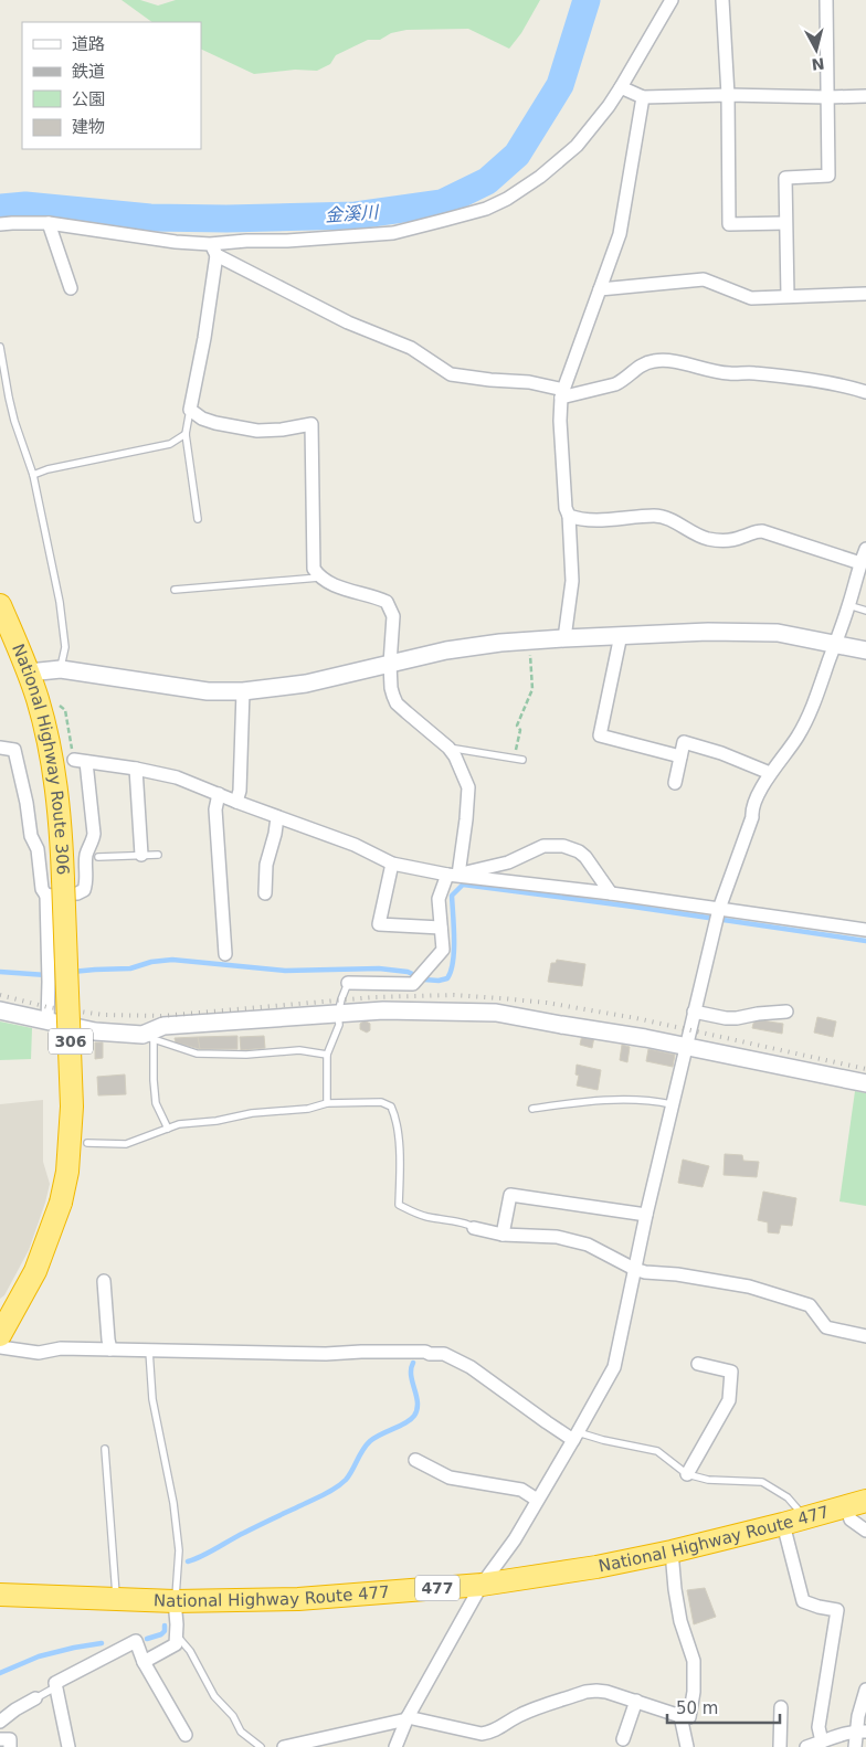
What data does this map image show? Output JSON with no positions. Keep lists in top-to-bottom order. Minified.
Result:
{"streets":{"highway":["National Highway Route 306","306","National Highway Route 477","477"]},"water":["金溪川"],"legend":["道路","鉄道","公園","建物"],"scale_bar":"50 m","north":"bottom"}
